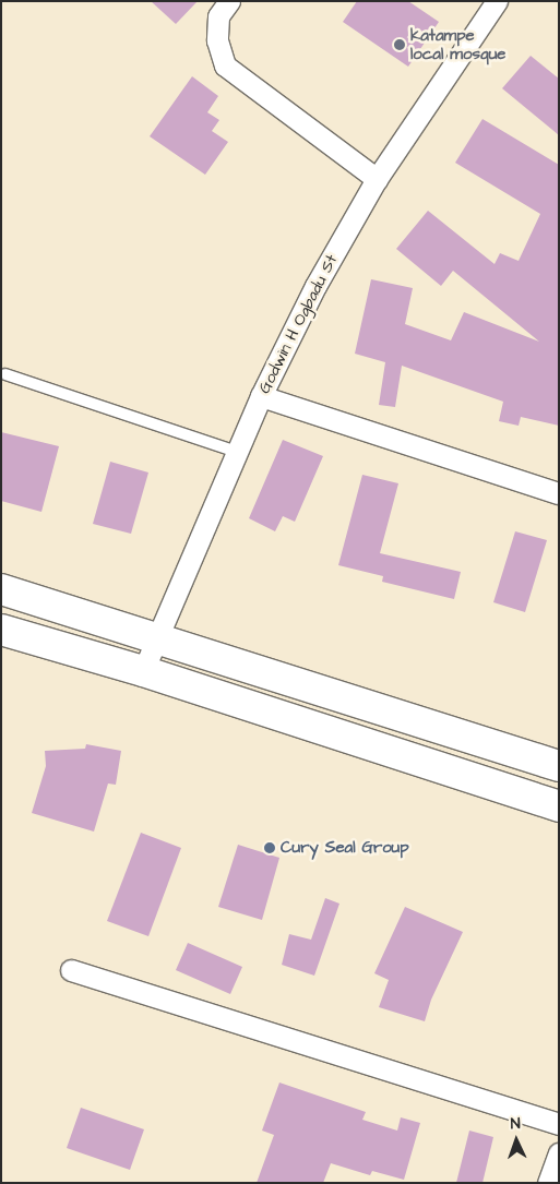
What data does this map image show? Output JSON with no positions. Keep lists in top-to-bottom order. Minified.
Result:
{"streets":{"street":["Godwin H Ogbadu St"]},"places":["katampe local mosque","Cury Seal Group"],"north":"top"}
